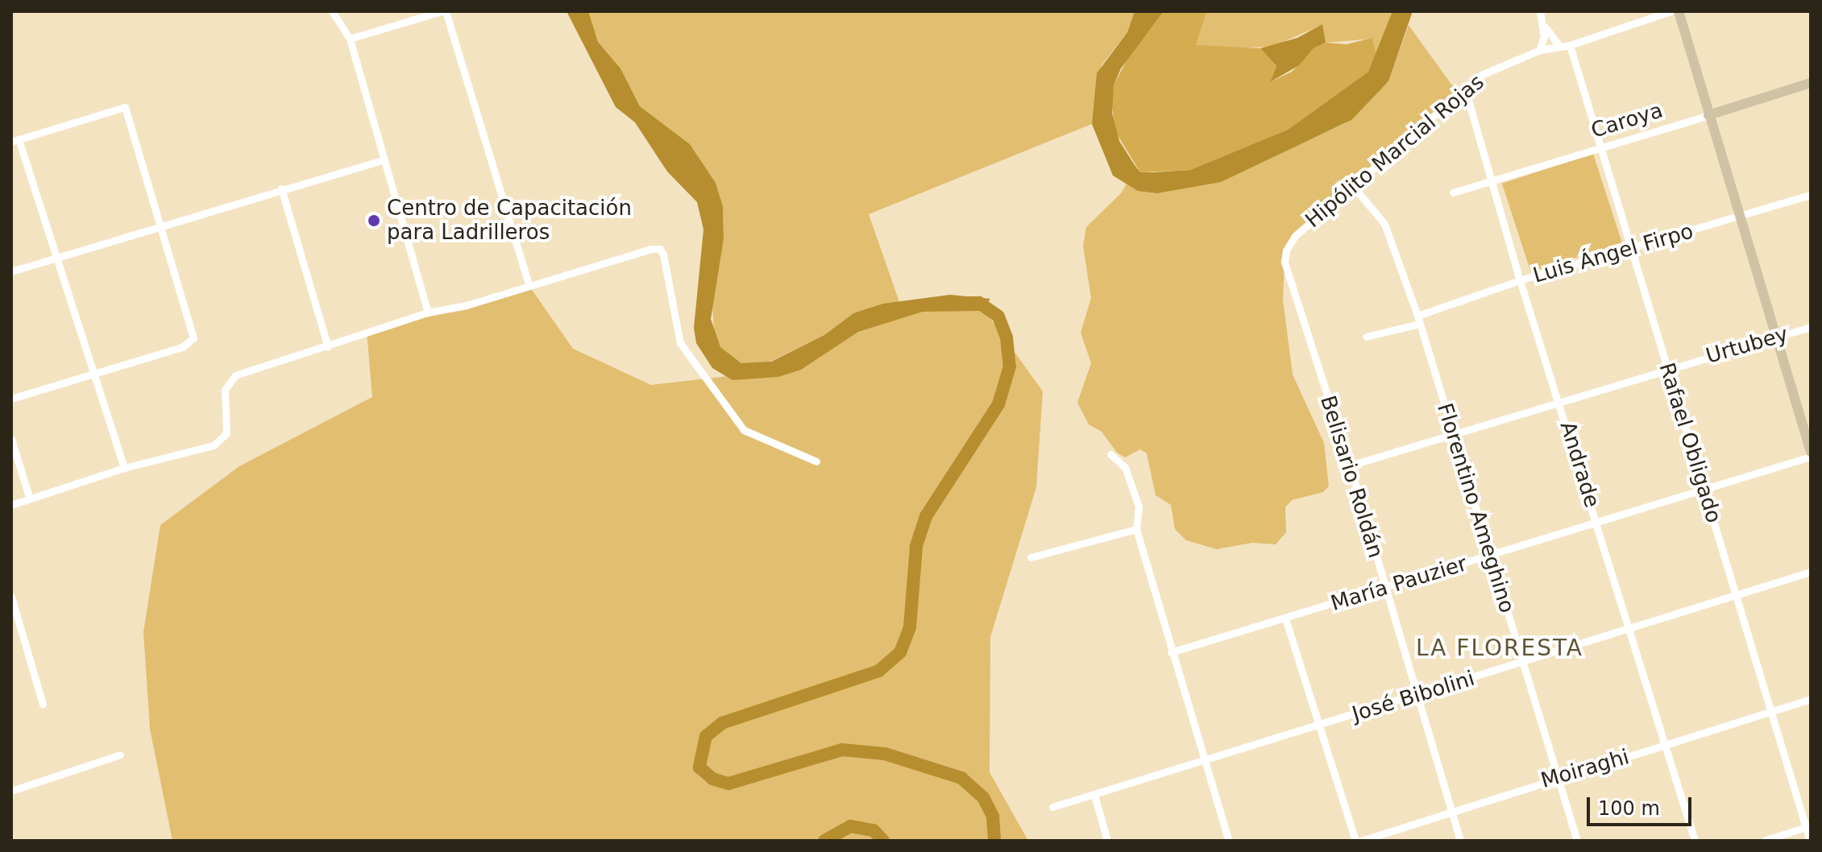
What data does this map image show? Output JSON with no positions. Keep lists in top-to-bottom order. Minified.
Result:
{"streets":{"main road":["Caroya"],"street":["Hipólito Marcial Rojas","Luis Ángel Firpo","Urtubey","Rafael Obligado","Andrade","Belisario Roldán","Florentino Ameghino","María Pauzier","José Bibolini","Moiraghi"]},"crossings":[["Caroya","Rafael Obligado"],["Caroya","Andrade"],["Hipólito Marcial Rojas","Rafael Obligado"],["Hipólito Marcial Rojas","Andrade"],["Hipólito Marcial Rojas","Belisario Roldán"],["Hipólito Marcial Rojas","Florentino Ameghino"],["Luis Ángel Firpo","Rafael Obligado"],["Luis Ángel Firpo","Andrade"],["Luis Ángel Firpo","Florentino Ameghino"],["Urtubey","Rafael Obligado"],["Urtubey","Andrade"],["Urtubey","Belisario Roldán"],["Urtubey","Florentino Ameghino"],["Rafael Obligado","María Pauzier"],["Rafael Obligado","José Bibolini"],["Rafael Obligado","Moiraghi"],["Andrade","María Pauzier"],["Andrade","José Bibolini"],["Andrade","Moiraghi"],["Belisario Roldán","María Pauzier"],["Belisario Roldán","José Bibolini"],["Belisario Roldán","Moiraghi"],["Florentino Ameghino","María Pauzier"],["Florentino Ameghino","José Bibolini"],["Florentino Ameghino","Moiraghi"]],"districts":["LA FLORESTA"],"places":["Centro de Capacitación para Ladrilleros"],"scale_bar":"100 m"}
